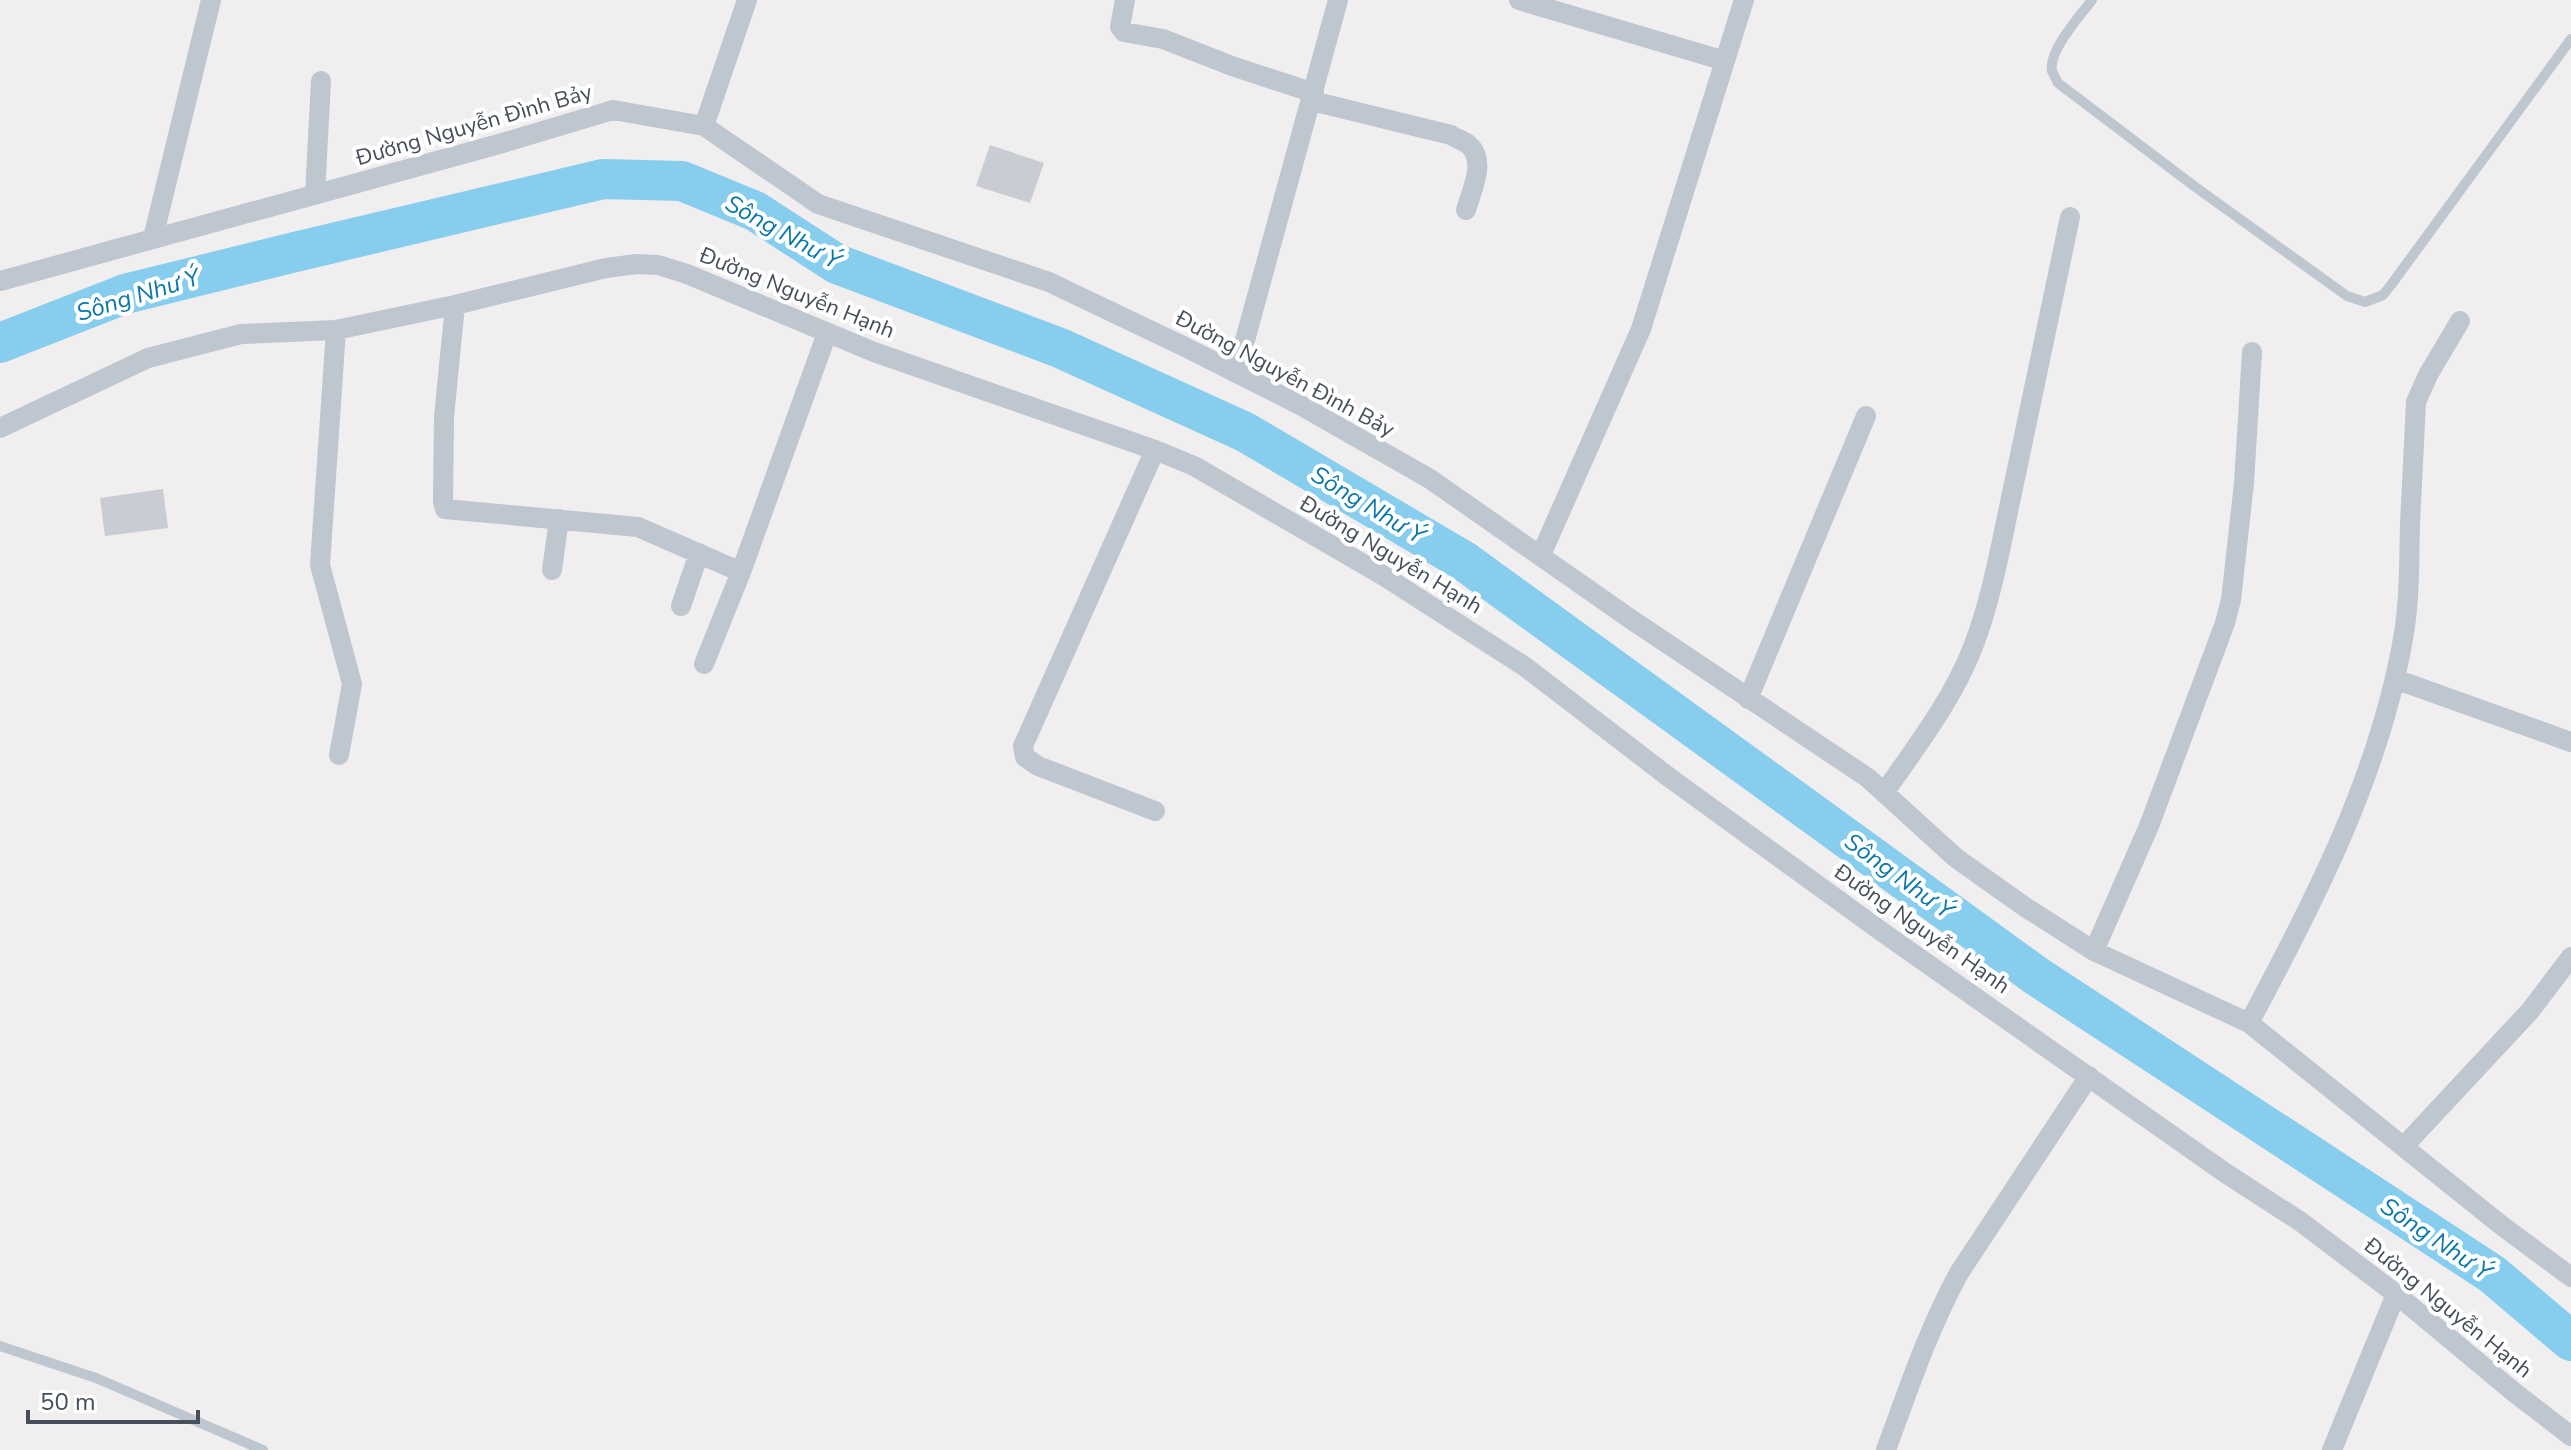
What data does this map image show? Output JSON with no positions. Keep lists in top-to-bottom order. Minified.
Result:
{"streets":{"street":["Đường Nguyễn Đình Bảy","Đường Nguyễn Hạnh"]},"water":["Sông Như Ý"],"scale_bar":"50 m"}
